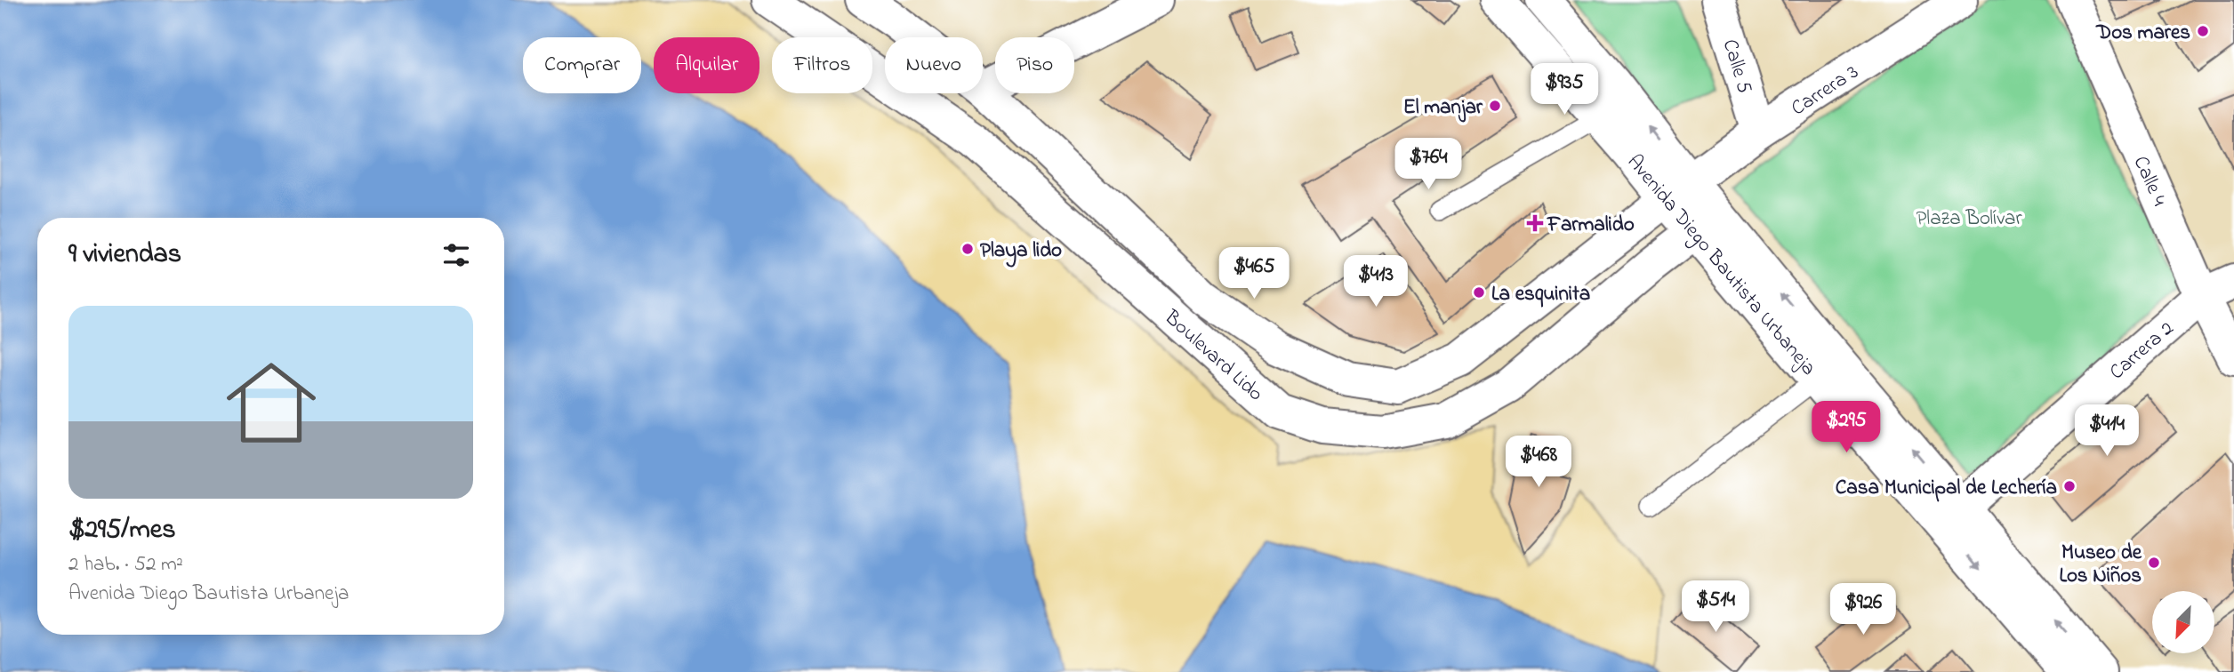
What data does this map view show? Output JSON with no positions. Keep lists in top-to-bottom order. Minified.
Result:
{"streets":{"street":["Calle 5","Carrera 3","Calle 4","Avenida Diego Bautista Urbaneja","Carrera 2","Boulevard Lido"]},"crossings":[["Calle 5","Carrera 3"],["Carrera 3","Avenida Diego Bautista Urbaneja"],["Carrera 3","Boulevard Lido"],["Calle 4","Carrera 2"],["Avenida Diego Bautista Urbaneja","Carrera 2"],["Avenida Diego Bautista Urbaneja","Boulevard Lido"]],"parks":["Plaza Bolívar"],"places":{"other":["Dos mares","El manjar","Playa lido","La esquinita","Casa Municipal de Lechería","Museo de Los Niños"],"health":["Farmalido"]},"north":"bottom left","page":{"chip":["Comprar","Alquilar","Filtros","Nuevo","Piso"],"price":["$935","$764","$465","$413","$295","$414","$468","$514","$926"],"heading":"9 viviendas","list":[{"name":"$295/mes","note":"2 hab. · 52 m² · Avenida Diego Bautista Urbaneja"}]}}
